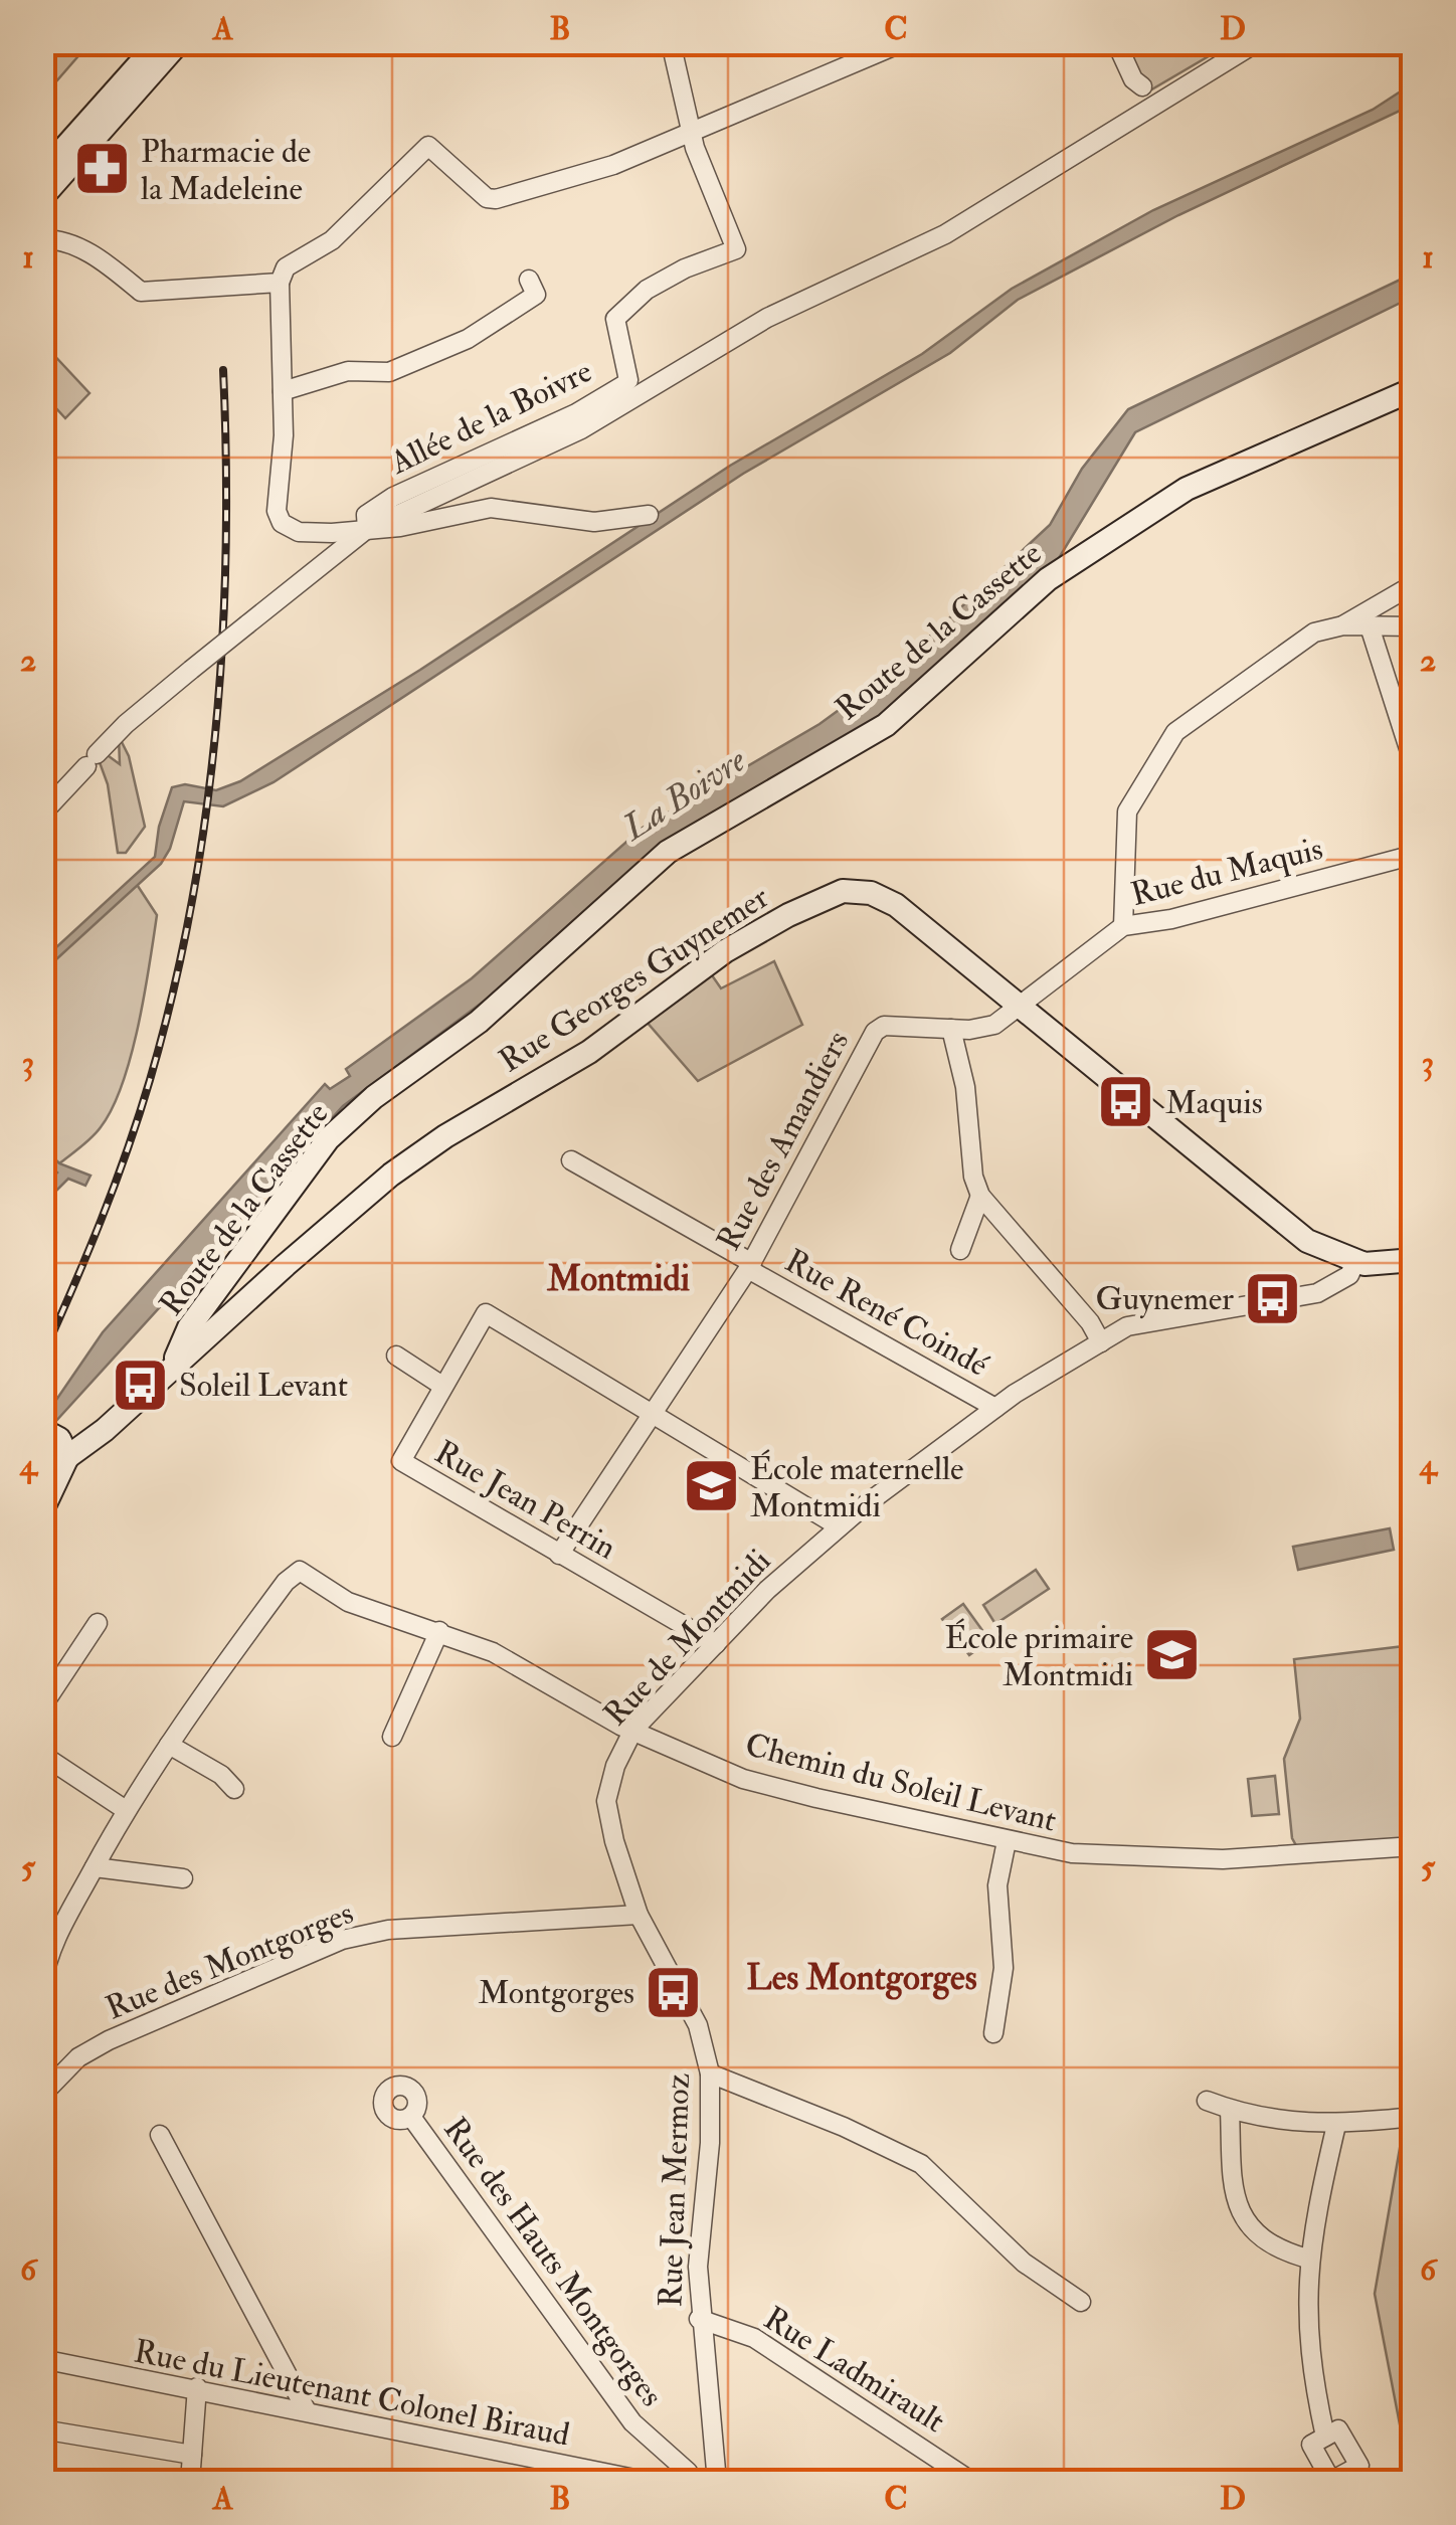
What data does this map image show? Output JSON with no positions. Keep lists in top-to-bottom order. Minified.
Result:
{"streets":{"street":["Allée de la Boivre","Route de la Cassette","Rue du Maquis","Rue Georges Guynemer","Rue des Amandiers","Rue René Coindé","Rue Jean Perrin","Rue de Montmidi","Chemin du Soleil Levant","Rue des Montgorges","Rue Jean Mermoz","Rue des Hauts Montgorges","Rue Ladmirault","Rue du Lieutenant Colonel Biraud"]},"crossings":[["Route de la Cassette","Rue Georges Guynemer"],["Rue du Maquis","Rue Georges Guynemer"],["Rue du Maquis","Rue des Amandiers"],["Rue Georges Guynemer","Rue des Amandiers"],["Rue Georges Guynemer","Rue de Montmidi"],["Rue des Amandiers","Rue René Coindé"],["Rue des Amandiers","Rue Jean Perrin"],["Rue René Coindé","Rue de Montmidi"],["Rue Jean Perrin","Rue de Montmidi"],["Rue de Montmidi","Chemin du Soleil Levant"],["Rue de Montmidi","Rue des Montgorges"],["Rue de Montmidi","Rue Jean Mermoz"],["Rue des Montgorges","Rue Jean Mermoz"],["Rue Jean Mermoz","Rue Ladmirault"]],"districts":["Montmidi","Les Montgorges"],"water":["La Boivre"],"places":{"pharmacy":["Pharmacie de la Madeleine"],"bus stop":["Maquis","Guynemer","Soleil Levant","Montgorges"],"school or university":["École maternelle Montmidi","École primaire Montmidi"]},"grid":{"columns":["A","B","C","D"],"rows":["1","2","3","4","5","6"]}}
